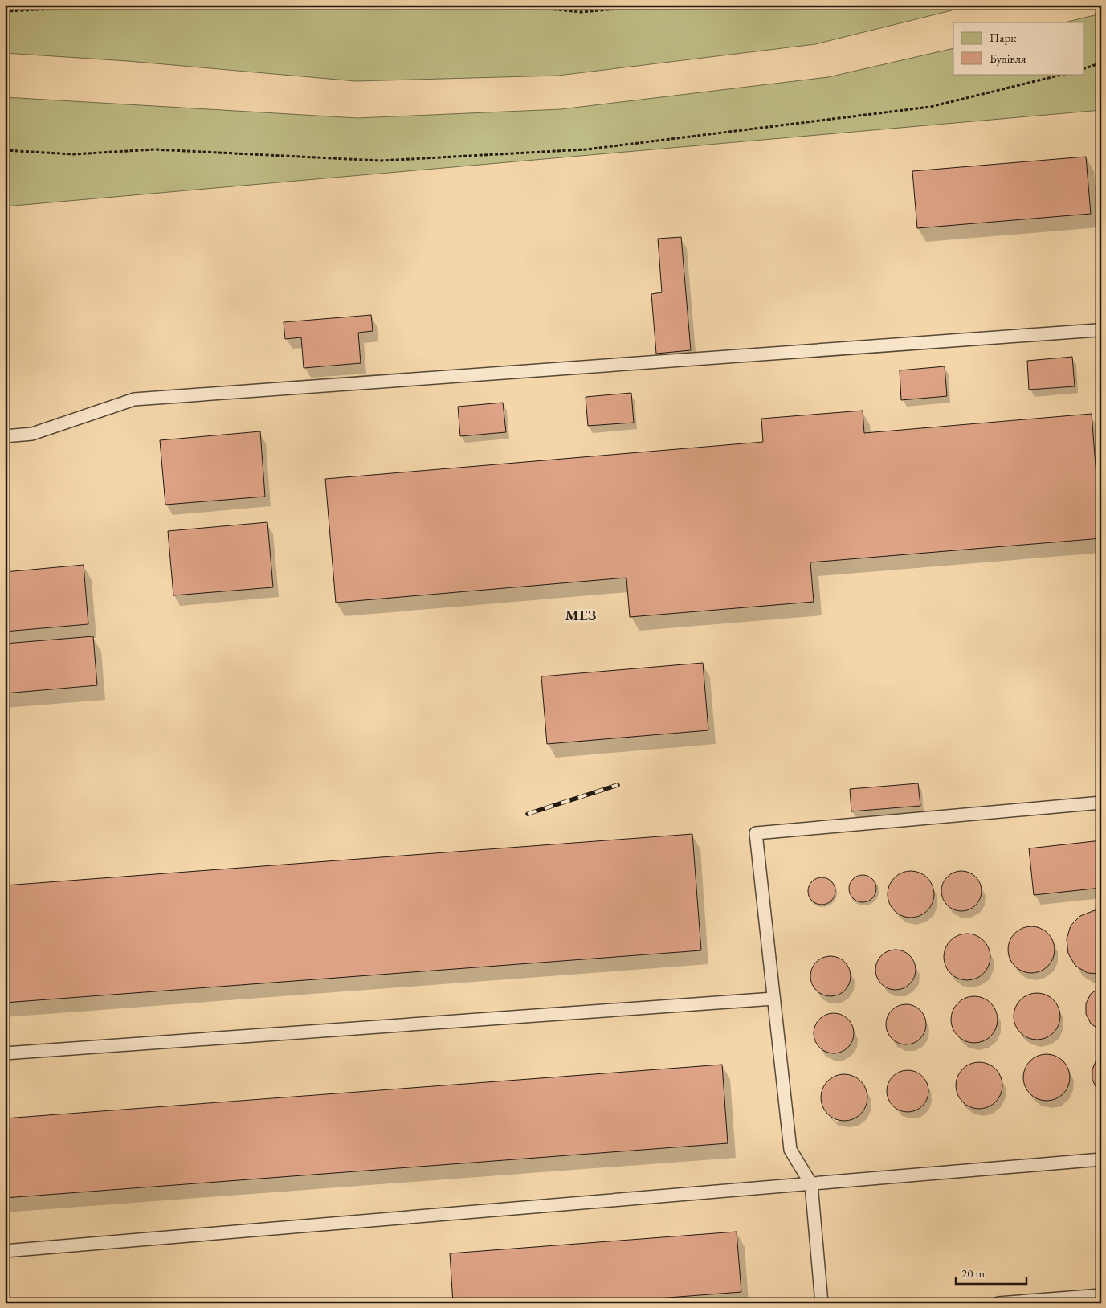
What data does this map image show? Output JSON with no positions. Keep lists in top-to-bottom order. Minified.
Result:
{"districts":["МЕЗ"],"legend":["Парк","Будівля"],"scale_bar":"20 m"}
